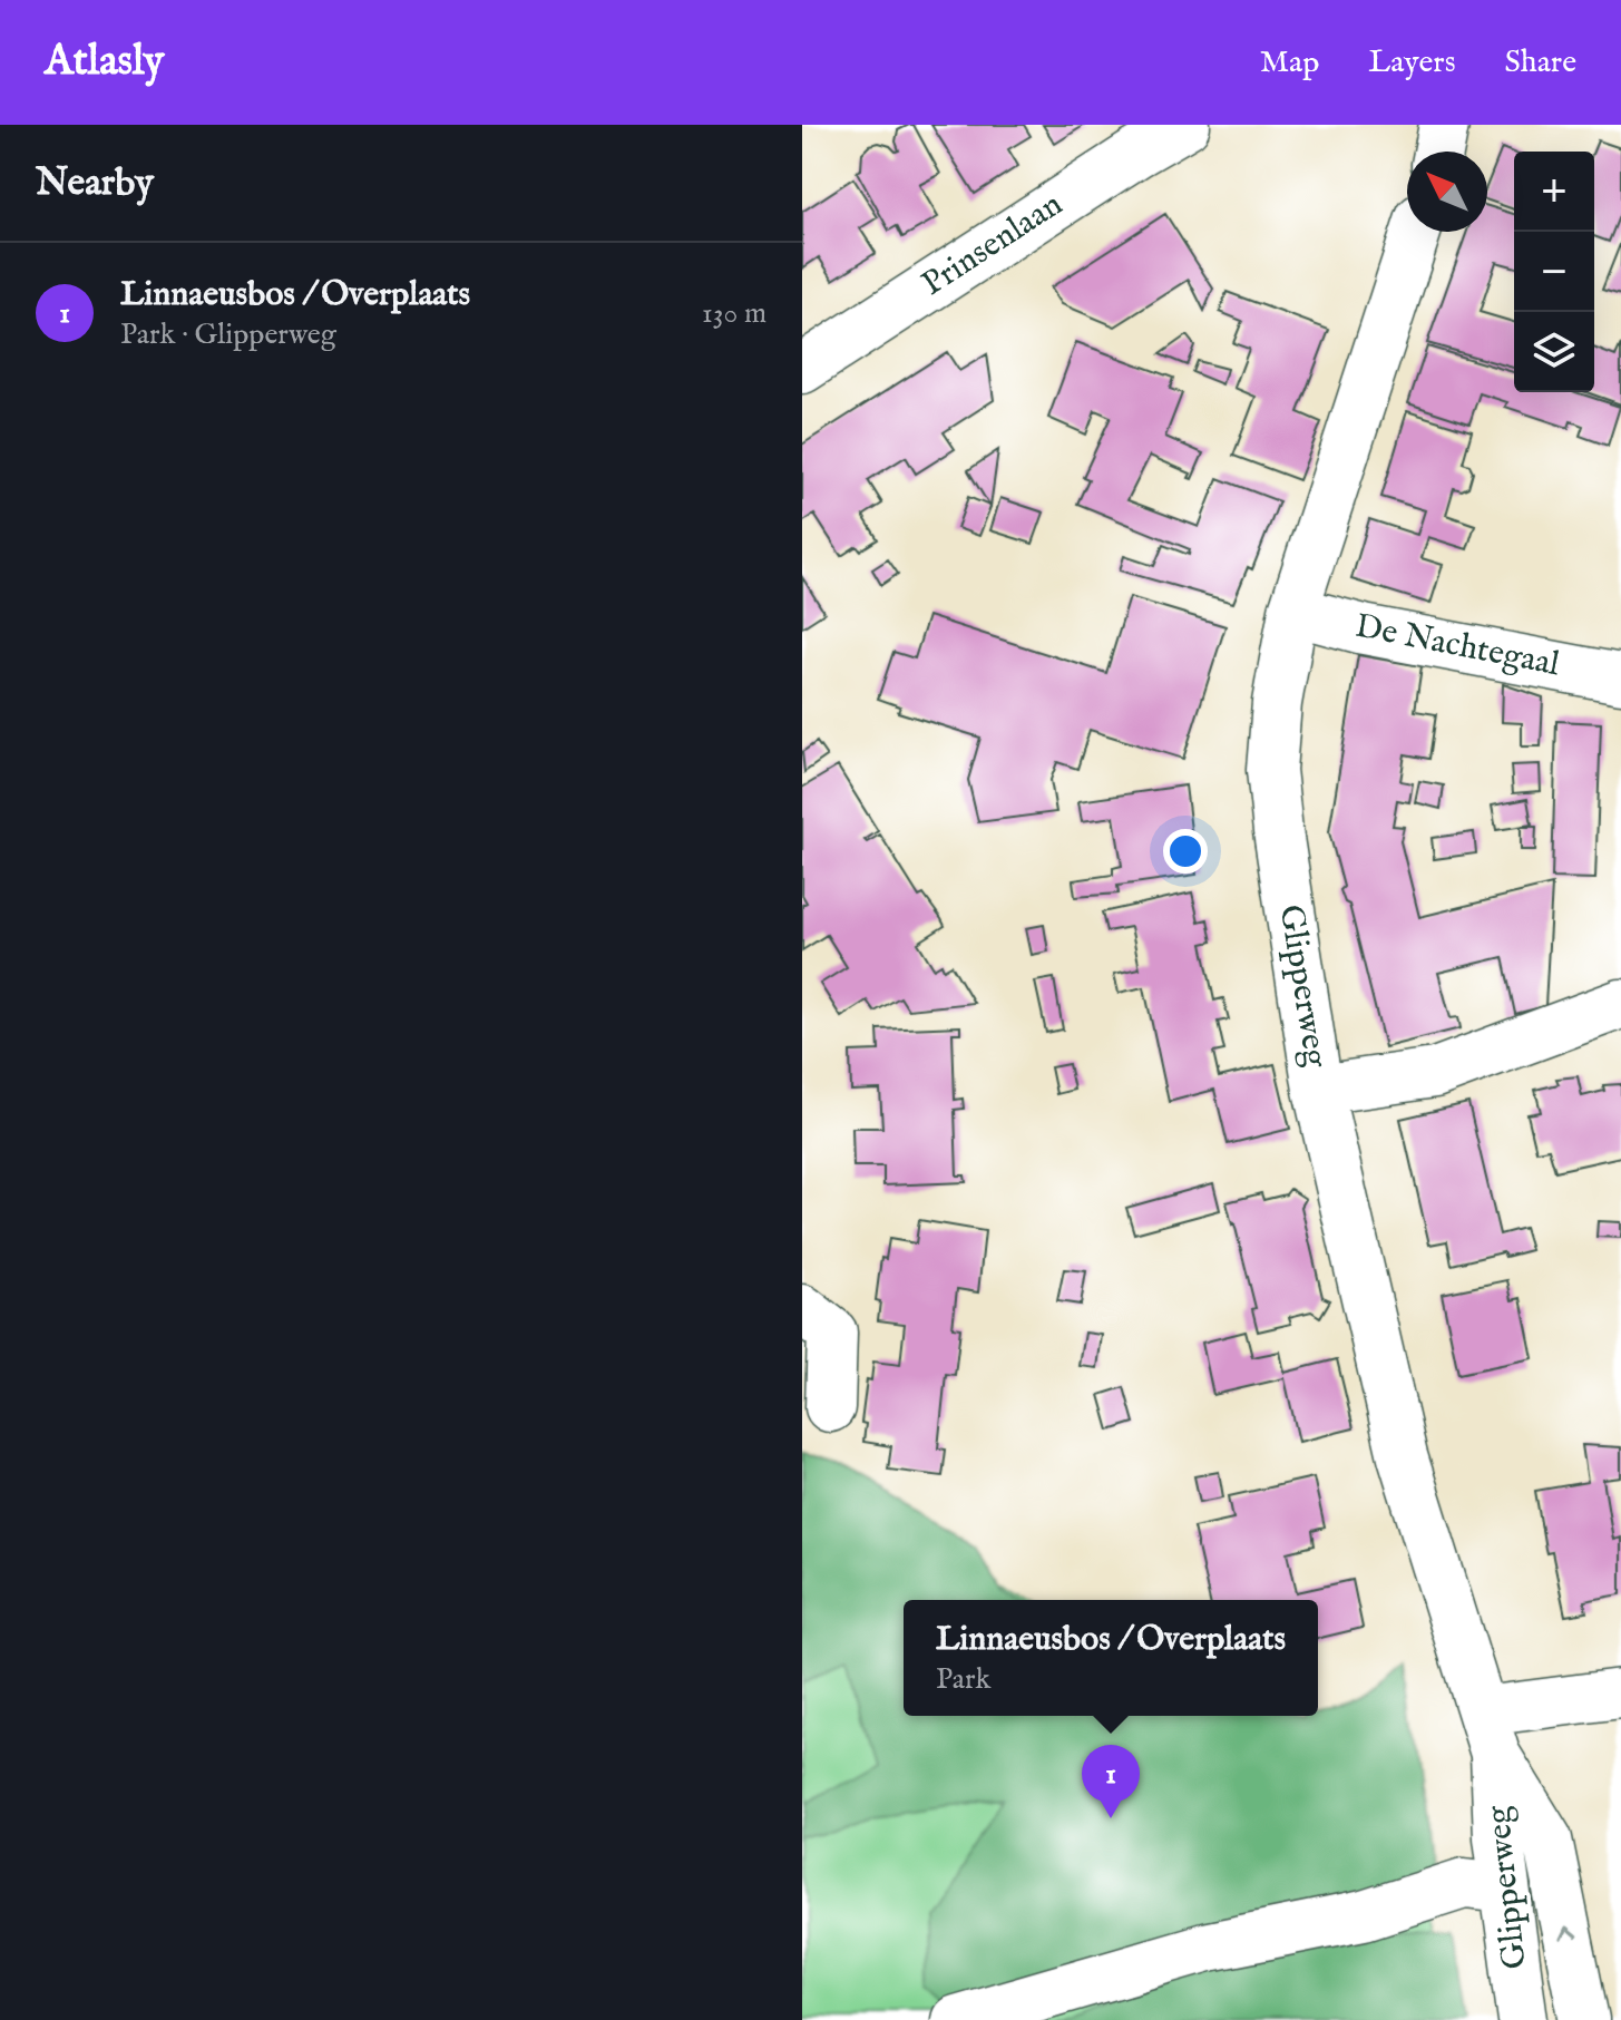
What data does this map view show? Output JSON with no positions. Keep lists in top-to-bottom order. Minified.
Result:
{"streets":{"street":["Prinsenlaan","De Nachtegaal","Glipperweg"]},"crossings":[["De Nachtegaal","Glipperweg"]],"north":"top left","page":{"header":"Atlasly","nav":["Map","Layers","Share"],"heading":"Nearby","map_buttons":["+","−"],"list":[{"mark":"1","name":"Linnaeusbos / Overplaats","note":"Park · Glipperweg","value":"130 m"}],"popup":["Linnaeusbos / Overplaats","Park"],"pins":"1"}}
